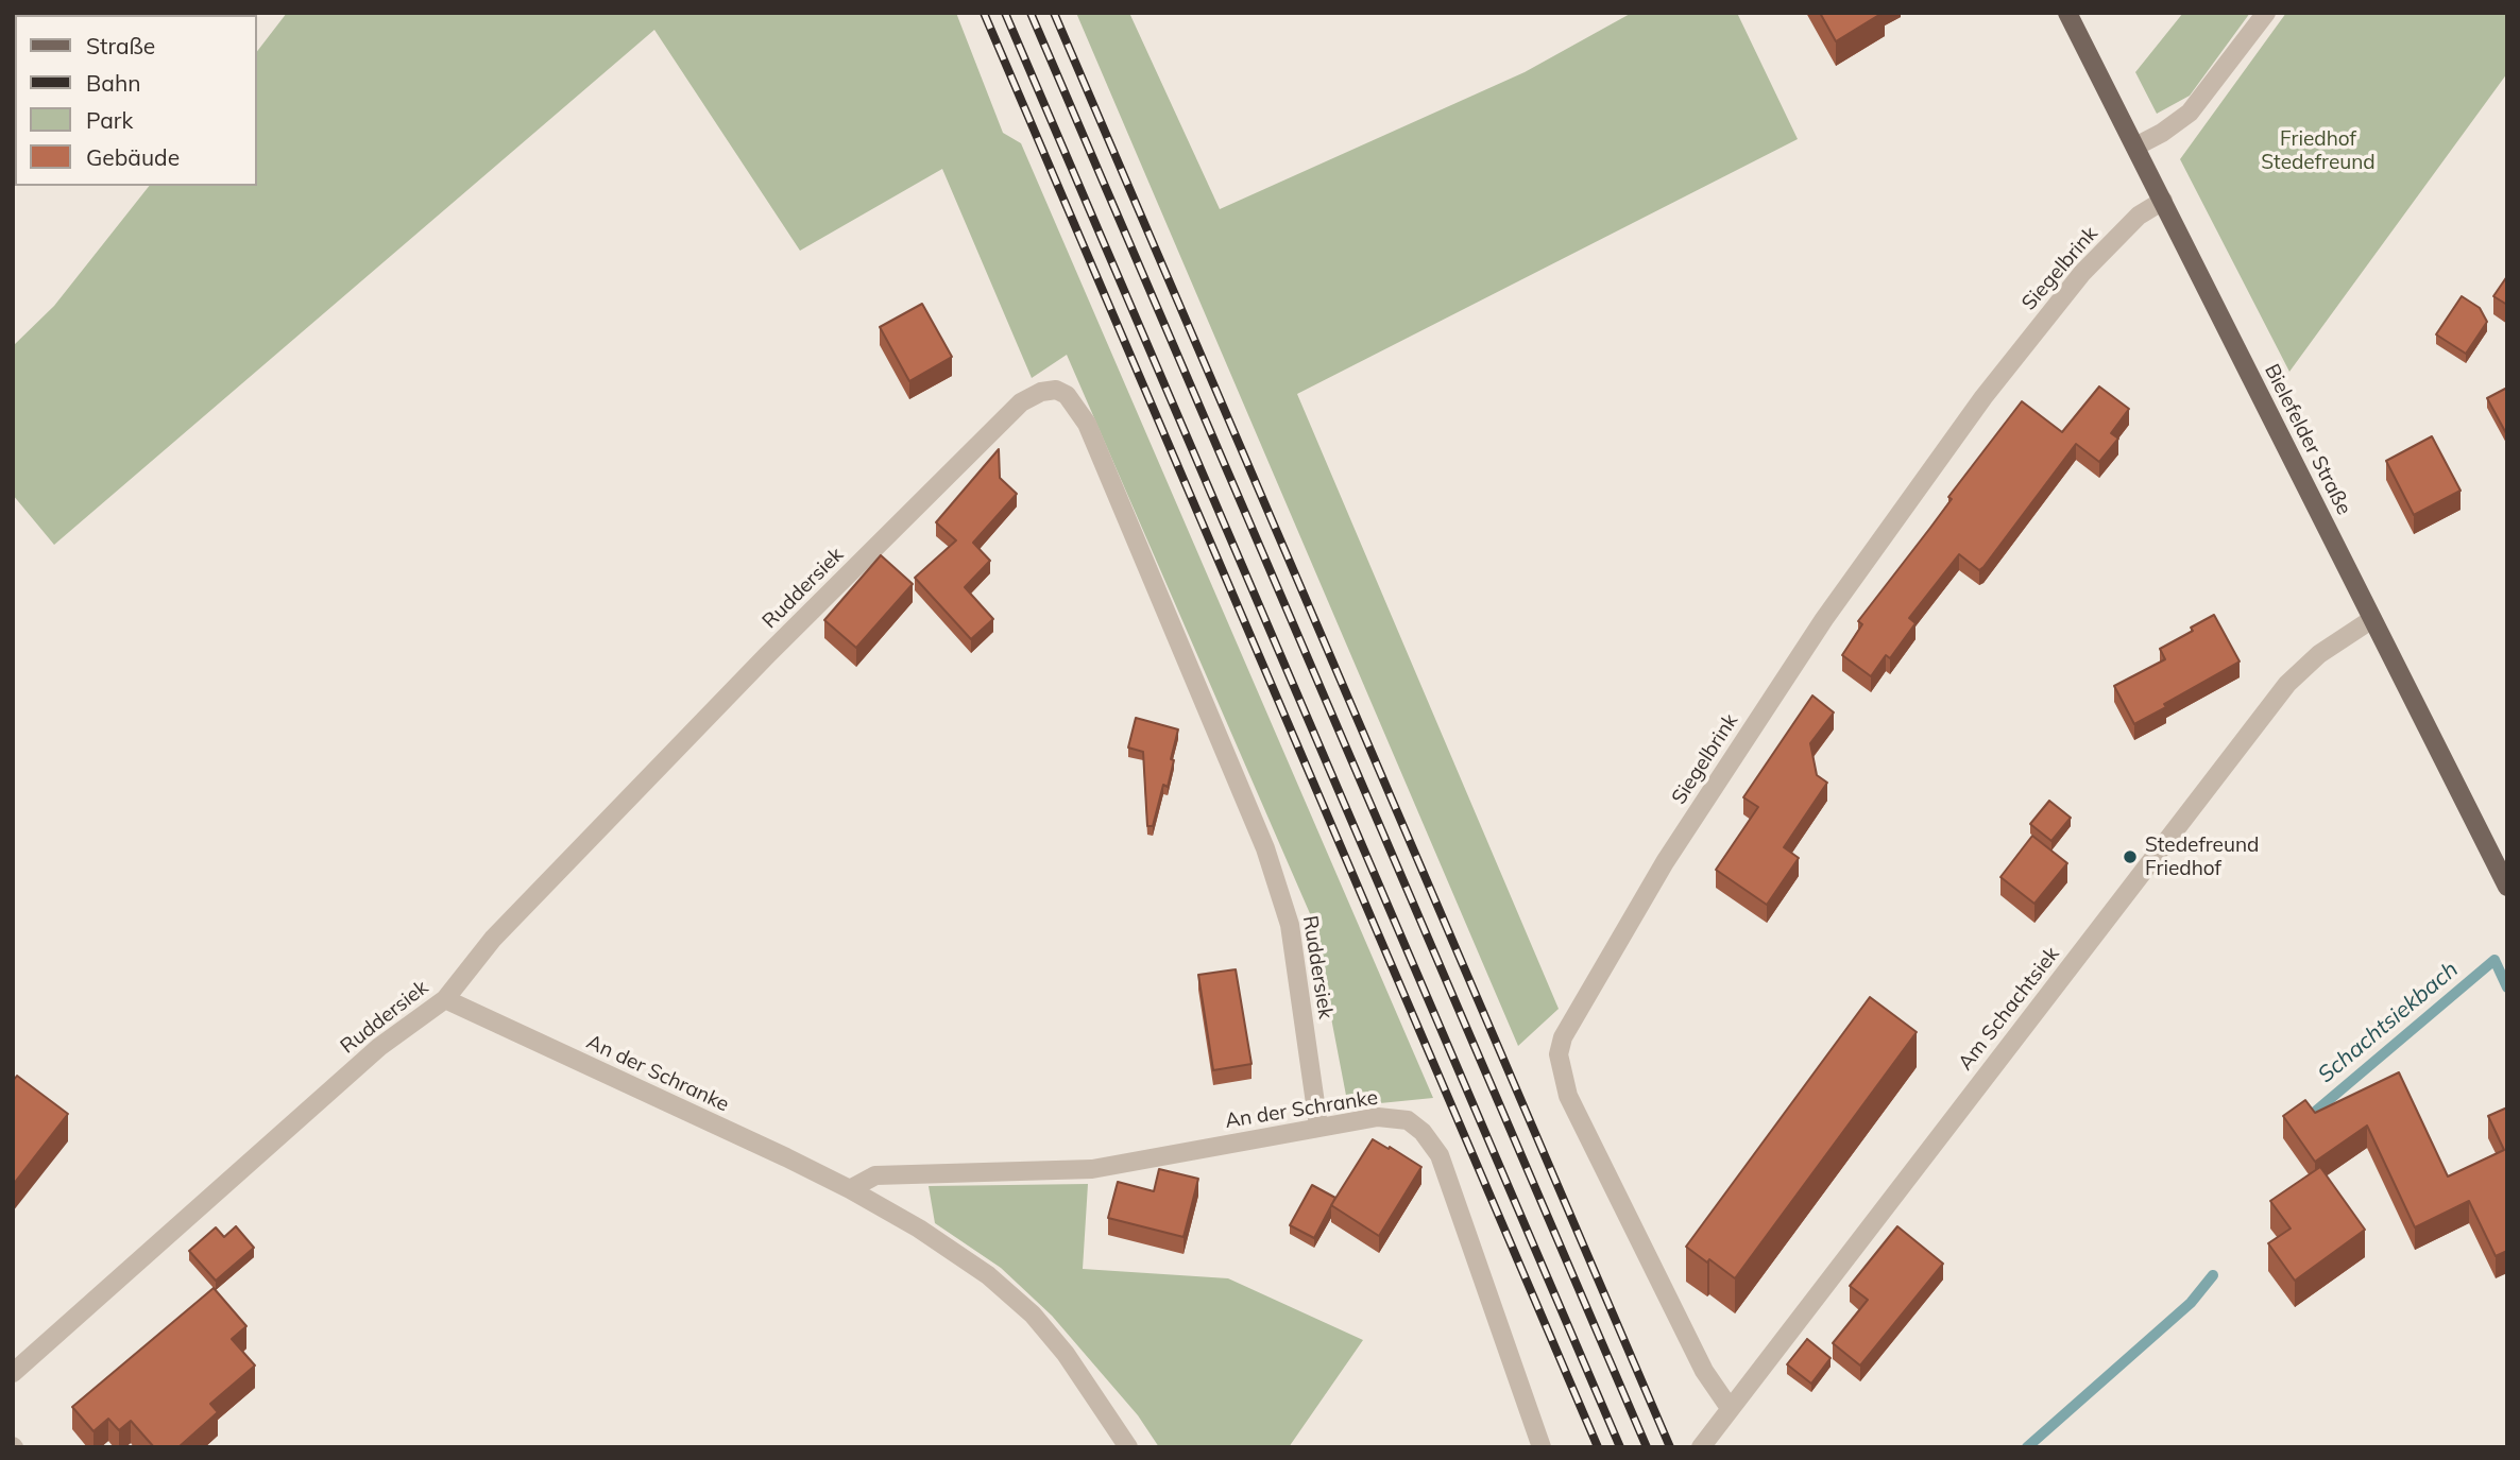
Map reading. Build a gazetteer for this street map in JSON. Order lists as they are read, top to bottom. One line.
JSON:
{"streets":{"main road":["Bielefelder Straße"],"street":["Siegelbrink","Ruddersiek","Am Schachtsiek","An der Schranke"]},"crossings":[["Siegelbrink","Bielefelder Straße"],["Siegelbrink","Am Schachtsiek"],["Bielefelder Straße","Am Schachtsiek"],["Ruddersiek","An der Schranke"]],"water":["Schachtsiekbach"],"parks":["Friedhof Stedefreund"],"places":["Stedefreund Friedhof"],"legend":["Straße","Bahn","Park","Gebäude"]}
